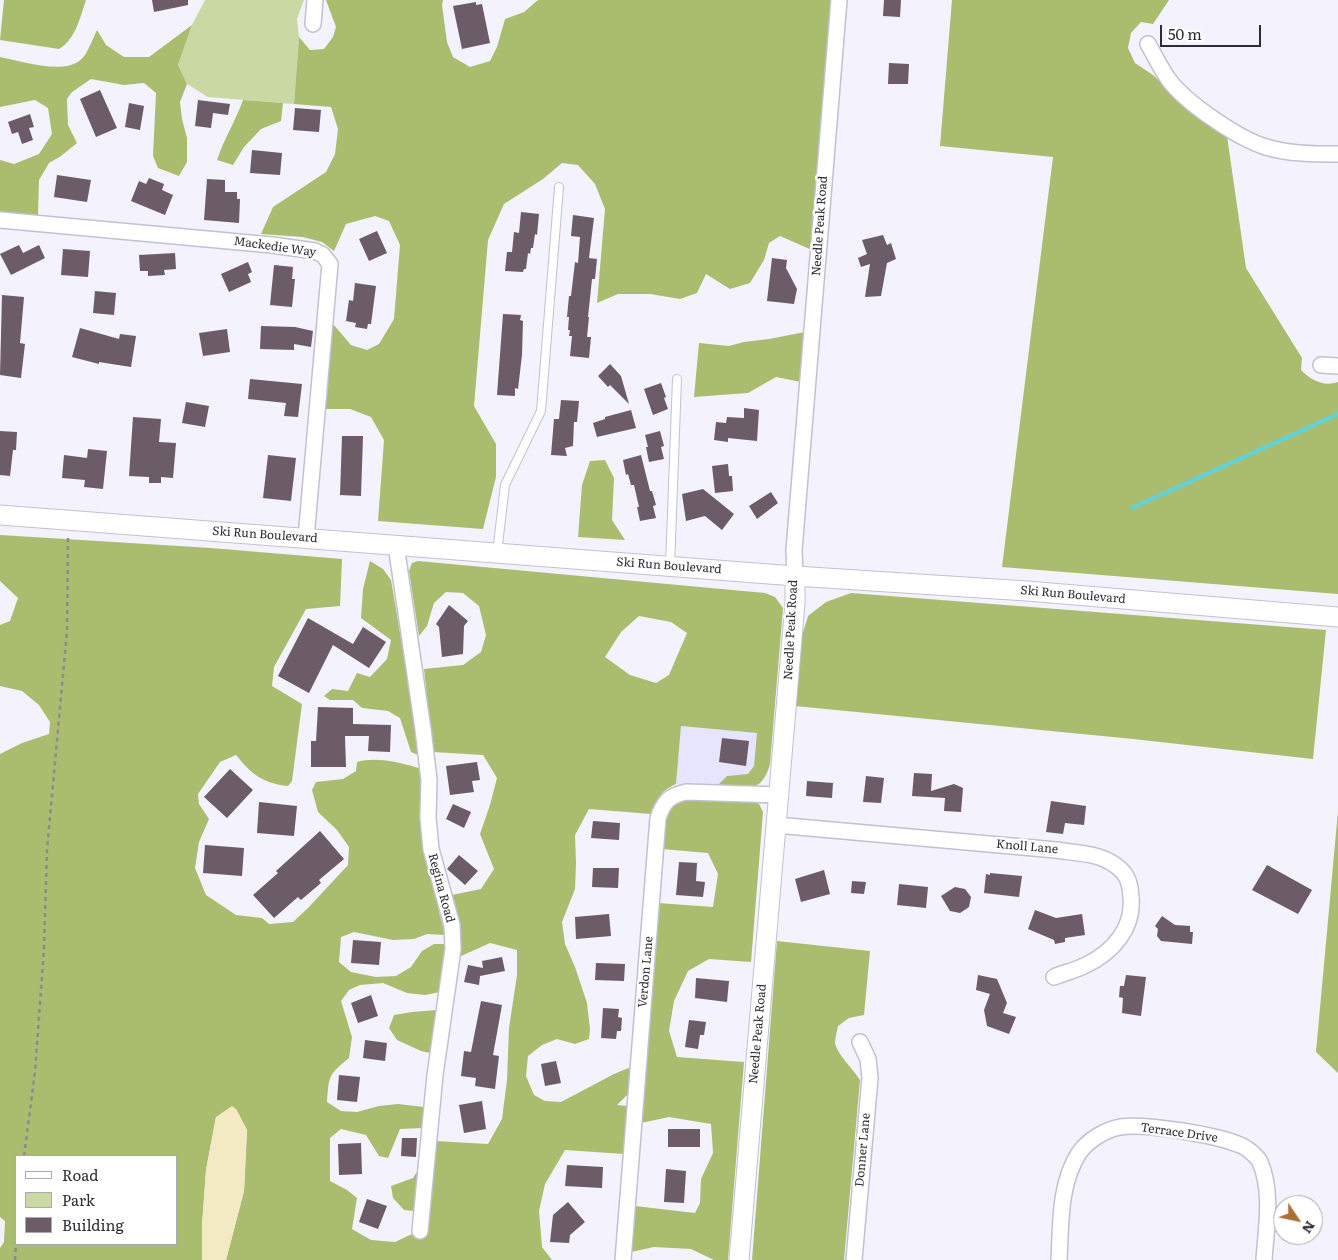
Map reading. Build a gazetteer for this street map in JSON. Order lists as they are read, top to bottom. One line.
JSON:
{"streets":{"street":["Needle Peak Road","Mackedie Way","Ski Run Boulevard","Knoll Lane","Regina Road","Verdon Lane","Terrace Drive","Donner Lane"]},"crossings":[["Needle Peak Road","Ski Run Boulevard"],["Needle Peak Road","Knoll Lane"],["Needle Peak Road","Verdon Lane"],["Mackedie Way","Ski Run Boulevard"],["Ski Run Boulevard","Regina Road"]],"legend":["Road","Park","Building"],"scale_bar":"50 m","north":"bottom right"}
